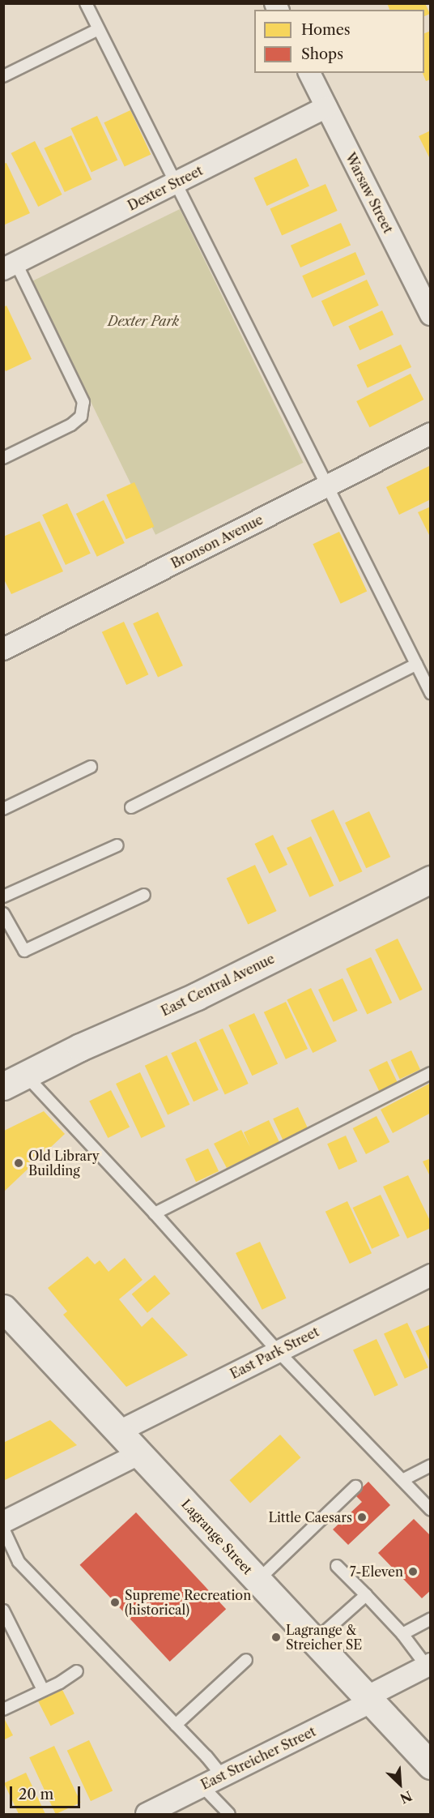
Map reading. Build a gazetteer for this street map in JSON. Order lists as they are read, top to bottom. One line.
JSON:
{"streets":{"main road":["East Central Avenue","Lagrange Street"],"street":["Dexter Street","Warsaw Street","Bronson Avenue","East Park Street","East Streicher Street"]},"crossings":[["Dexter Street","Warsaw Street"],["East Park Street","Lagrange Street"],["Lagrange Street","East Streicher Street"]],"parks":["Dexter Park"],"places":["Old Library Building","Little Caesars","7-Eleven","Supreme Recreation (historical)","Lagrange & Streicher SE"],"legend":["Homes","Shops"],"scale_bar":"20 m","north":"bottom right"}
